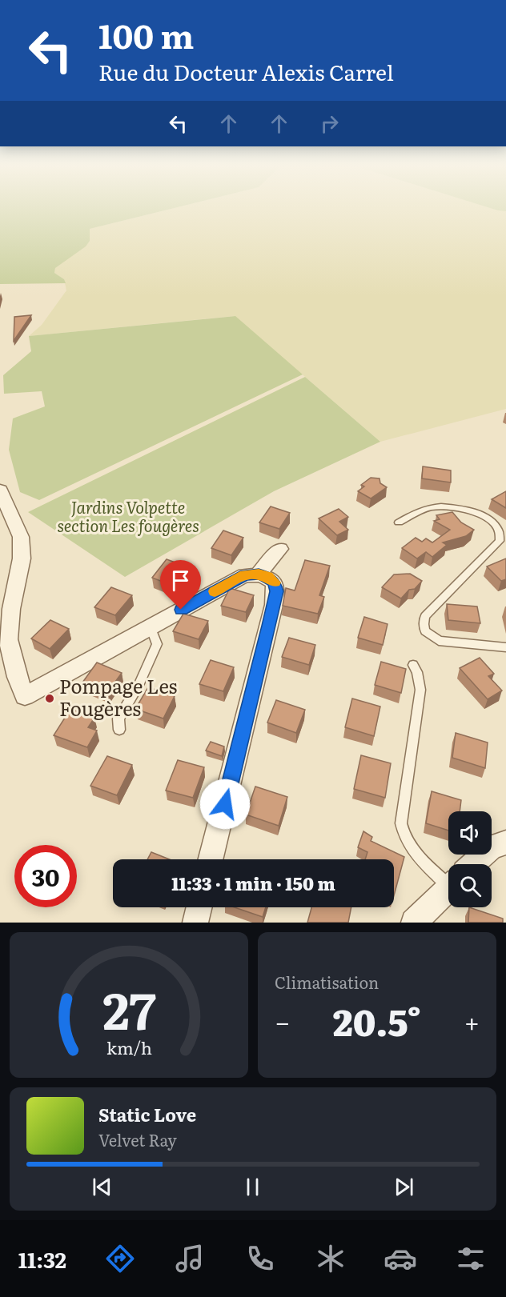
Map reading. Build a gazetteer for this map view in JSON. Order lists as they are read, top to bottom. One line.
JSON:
{"parks":["Jardins Volpette section Les fougères"],"places":["Pompage Les Fougères"],"page":{"turn":["100 m","Rue du Docteur Alexis Carrel"],"limit":"30","trip":"11:33 · 1 min · 150 m","tile":"Climatisation","heat":["−","20.5°","+"],"song":["Static Love","Velvet Ray"],"tabs":"11:32","gauge":["27","km/h"]}}
